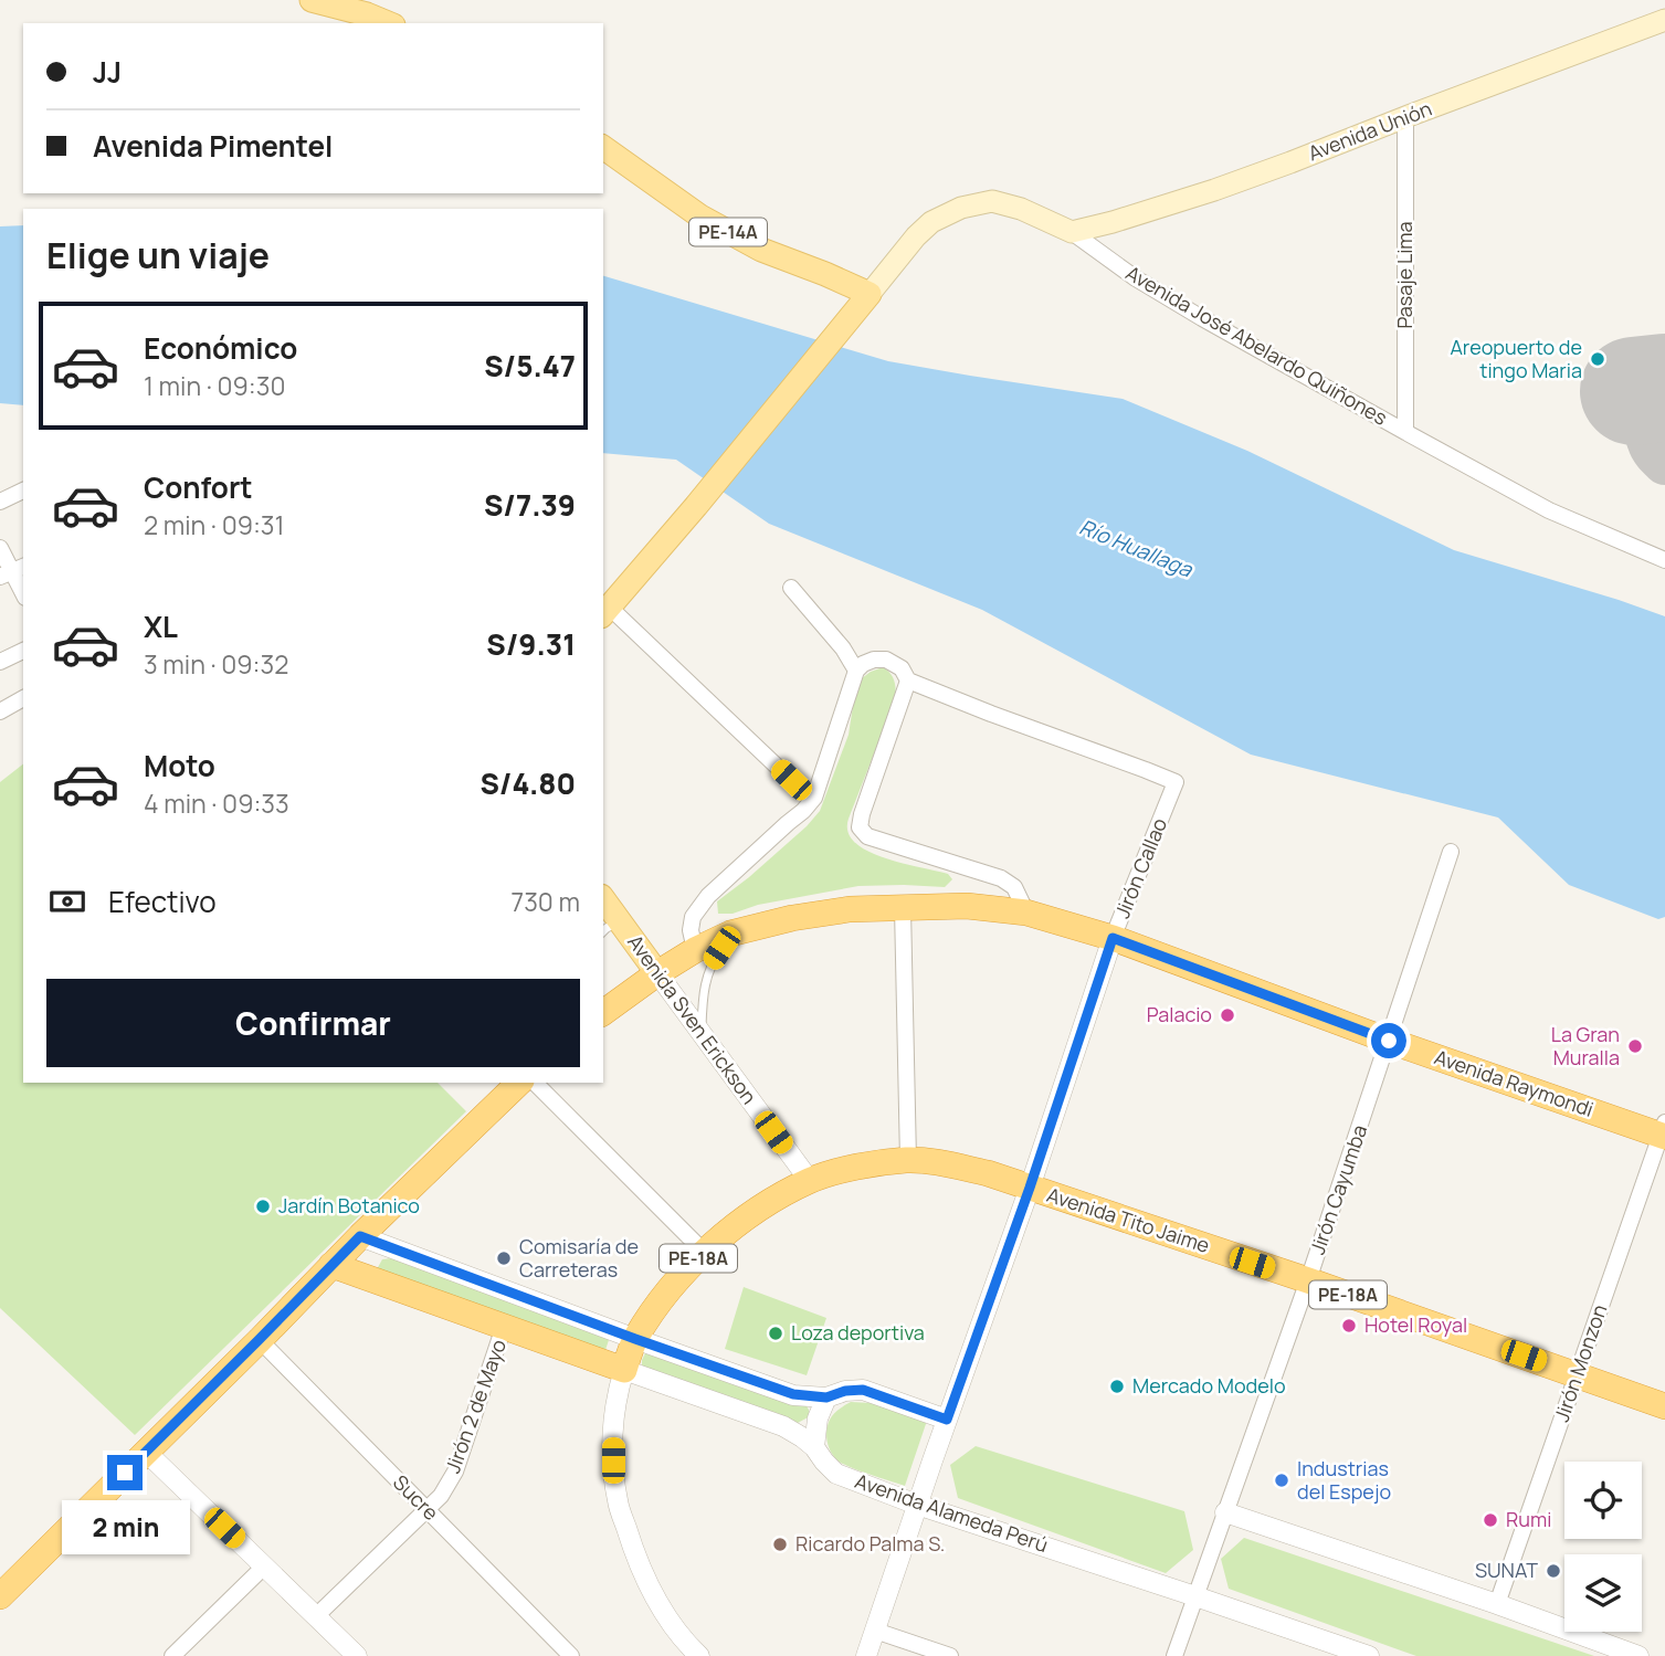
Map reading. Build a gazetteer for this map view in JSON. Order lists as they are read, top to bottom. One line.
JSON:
{"streets":{"highway":["Avenida Raymondi","Avenida Tito Jaime","PE-18A","Avenida Alameda Perú"],"main road":["Avenida Unión","PE-14A","Avenida José Abelardo Quiñones","Avenida Sven Erickson"],"street":["Pasaje Lima","Jirón Callao","Jirón Cayumba","Jirón Monzon","Jirón 2 de Mayo","Sucre"]},"crossings":[["Avenida Unión","Pasaje Lima"],["Avenida Unión","Avenida José Abelardo Quiñones"],["PE-14A","Avenida José Abelardo Quiñones"],["Pasaje Lima","Avenida José Abelardo Quiñones"],["Jirón Callao","Avenida Raymondi"],["Jirón Callao","Avenida Tito Jaime"],["Jirón Callao","PE-18A"],["Jirón Callao","Avenida Alameda Perú"],["Avenida Sven Erickson","Avenida Raymondi"],["Avenida Sven Erickson","PE-18A"],["Avenida Raymondi","Jirón Cayumba"],["Avenida Raymondi","Jirón Monzon"],["Jirón Cayumba","Avenida Tito Jaime"],["Jirón Cayumba","Avenida Alameda Perú"],["Avenida Tito Jaime","PE-18A"],["Avenida Tito Jaime","Jirón Monzon"],["PE-18A","Avenida Alameda Perú"],["Jirón 2 de Mayo","Sucre"],["Jirón 2 de Mayo","Avenida Alameda Perú"]],"water":["Río Huallaga"],"places":["Areopuerto de tingo Maria","Palacio","La Gran Muralla","Jardín Botanico","Comisaría de Carreteras","Hotel Royal","Loza deportiva","Mercado Modelo","Industrias del Espejo","Rumi","Ricardo Palma S.","SUNAT"],"page":{"banner":["JJ","Avenida Pimentel"],"heading":"Elige un viaje","list":[{"name":"Económico","note":"1 min · 09:30","value":"S/5.47"},{"name":"Confort","note":"2 min · 09:31","value":"S/7.39"},{"name":"XL","note":"3 min · 09:32","value":"S/9.31"},{"name":"Moto","note":"4 min · 09:33","value":"S/4.80"}],"pay":["Efectivo","730 m"],"buttons":"Confirmar","bubble":"2 min"}}
